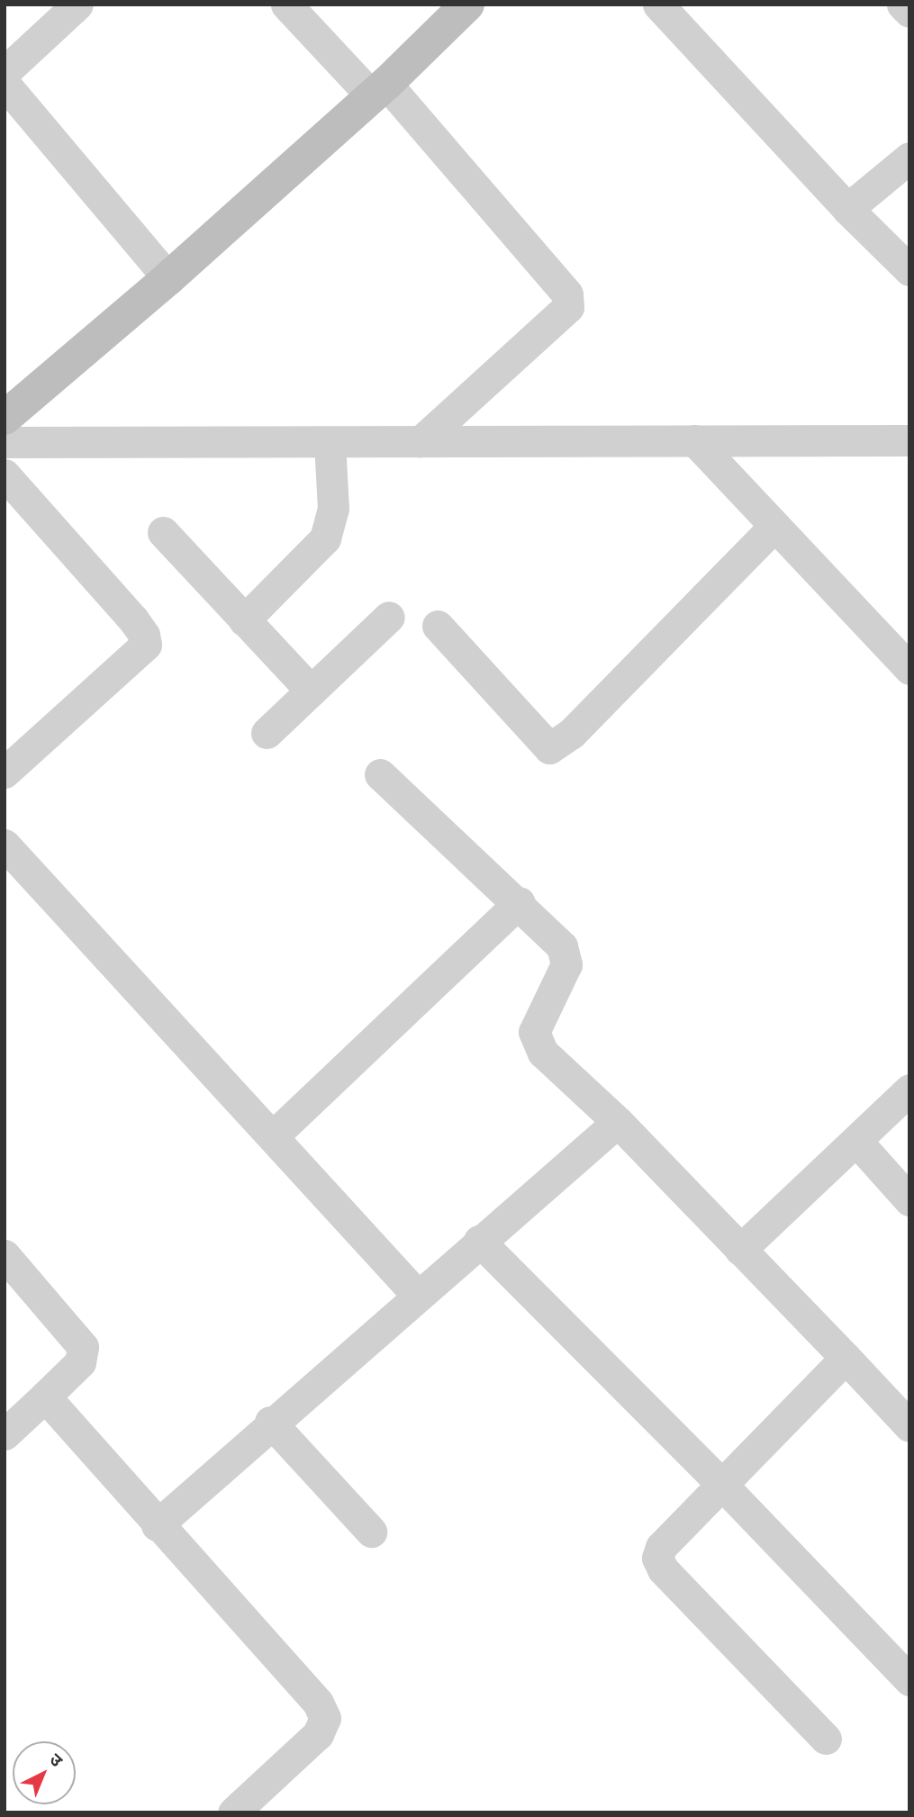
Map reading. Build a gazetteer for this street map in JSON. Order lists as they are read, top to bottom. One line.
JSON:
{"north":"top right"}
